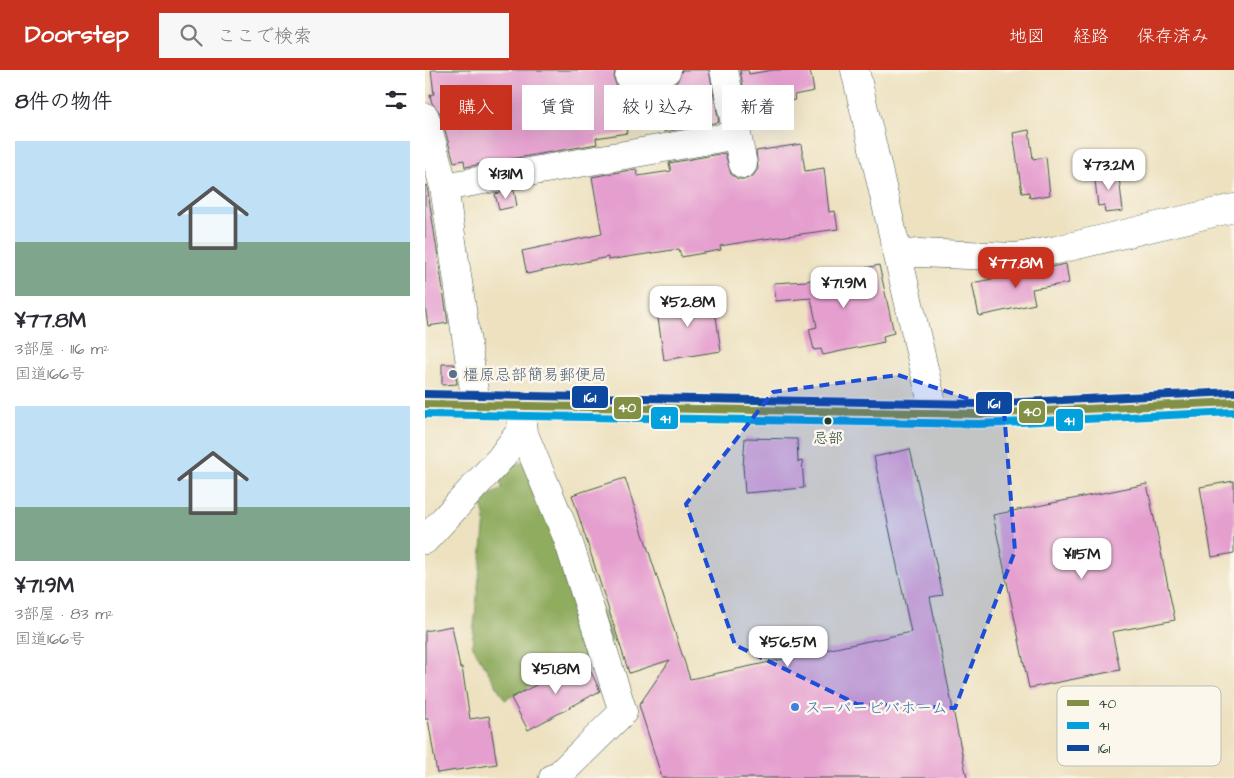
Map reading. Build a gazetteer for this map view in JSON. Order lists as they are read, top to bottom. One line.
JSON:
{"places":["橿原忌部簡易郵便局","忌部","スーパービバホーム"],"lines":["transit line 161","transit line 40","transit line 41"],"legend":["40","41","161"],"page":{"header":"Doorstep","search":"ここで検索","nav":["地図","経路","保存済み"],"heading":"8件の物件","chip":["購入","賃貸","絞り込み","新着"],"list":[{"name":"¥77.8M","note":"3部屋 · 116 m² · 国道166号"},{"name":"¥71.9M","note":"3部屋 · 83 m² · 国道166号"}],"price":["¥73.2M","¥131M","¥77.8M","¥71.9M","¥52.8M","¥115M","¥56.5M","¥51.8M"]}}
